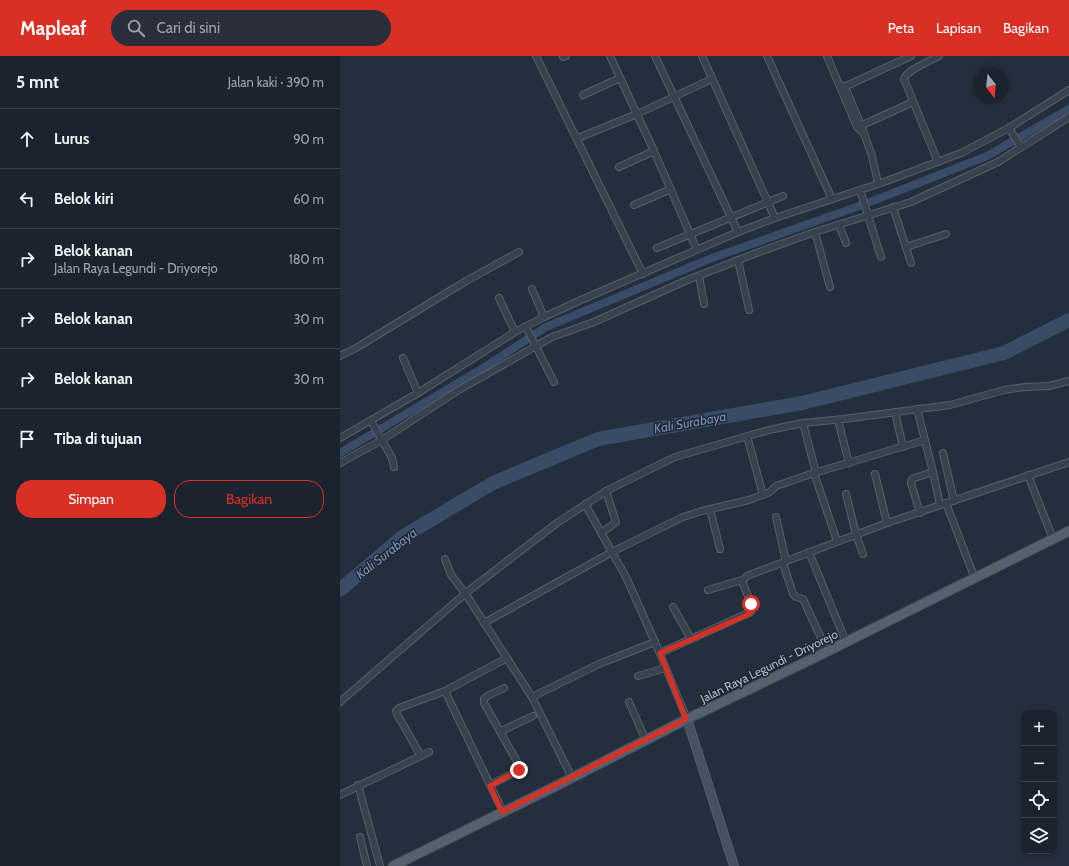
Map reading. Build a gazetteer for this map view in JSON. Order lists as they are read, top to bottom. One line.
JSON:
{"streets":{"main road":["Jalan Raya Legundi - Driyorejo"]},"water":["Kali Surabaya"],"north":"bottom","page":{"header":"Mapleaf","search":"Cari di sini","nav":["Peta","Lapisan","Bagikan"],"heading":["5 mnt","Jalan kaki · 390 m"],"list":[["Lurus","90 m"],["Belok kiri","60 m"],["Belok kanan","Jalan Raya Legundi - Driyorejo","180 m"],["Belok kanan","30 m"],["Belok kanan","30 m"],"Tiba di tujuan"],"buttons":["Simpan","Bagikan"],"map_buttons":["+","−"]}}
